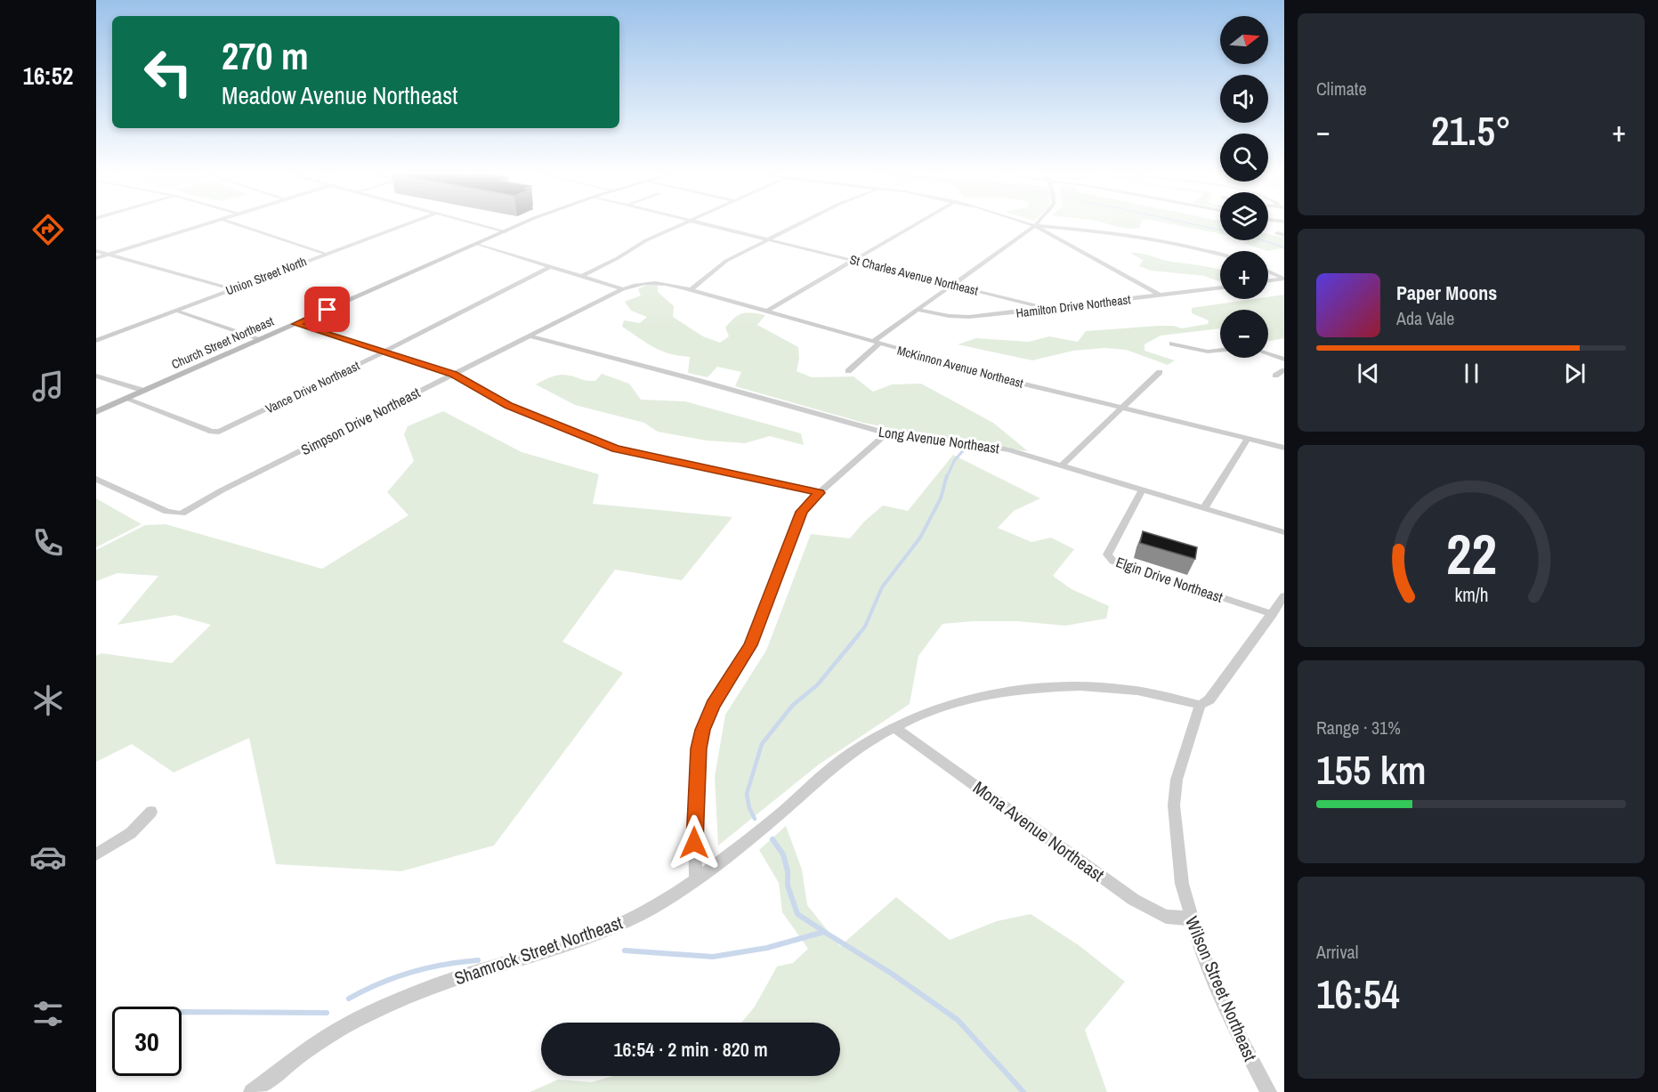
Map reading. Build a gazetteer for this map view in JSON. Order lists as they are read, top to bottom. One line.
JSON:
{"streets":{"main road":["Church Street Northeast"],"street":["St Charles Avenue Northeast","Union Street North","Hamilton Drive Northeast","McKinnon Avenue Northeast","Vance Drive Northeast","Simpson Drive Northeast","Long Avenue Northeast","Elgin Drive Northeast","Mona Avenue Northeast","Shamrock Street Northeast","Wilson Street Northeast"]},"crossings":[["St Charles Avenue Northeast","Hamilton Drive Northeast"],["Church Street Northeast","McKinnon Avenue Northeast"],["Church Street Northeast","Vance Drive Northeast"],["McKinnon Avenue Northeast","Vance Drive Northeast"],["McKinnon Avenue Northeast","Simpson Drive Northeast"],["Simpson Drive Northeast","Long Avenue Northeast"],["Long Avenue Northeast","Elgin Drive Northeast"],["Elgin Drive Northeast","Wilson Street Northeast"],["Mona Avenue Northeast","Shamrock Street Northeast"],["Mona Avenue Northeast","Wilson Street Northeast"],["Shamrock Street Northeast","Wilson Street Northeast"]],"north":"right","page":{"tabs":"16:52","tile":["Climate",["Range · 31%","155 km"],["Arrival","16:54"]],"map_buttons":["+","−"],"turn":["270 m","Meadow Avenue Northeast"],"heat":["−","21.5°","+"],"song":["Paper Moons","Ada Vale"],"limit":"30","trip":"16:54 · 2 min · 820 m","gauge":["22","km/h"]}}
